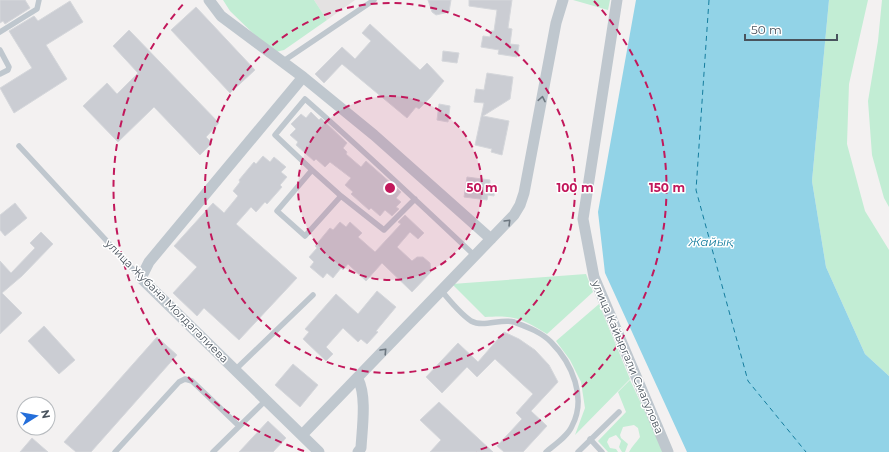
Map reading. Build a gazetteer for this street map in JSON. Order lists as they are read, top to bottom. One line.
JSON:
{"streets":{"street":["улица Жубана Молдагалиева","улица Кайыргали Смагулова"]},"water":["Жайық"],"scale_bar":"50 m","north":"right","rings":["50 m","100 m","150 m"]}
